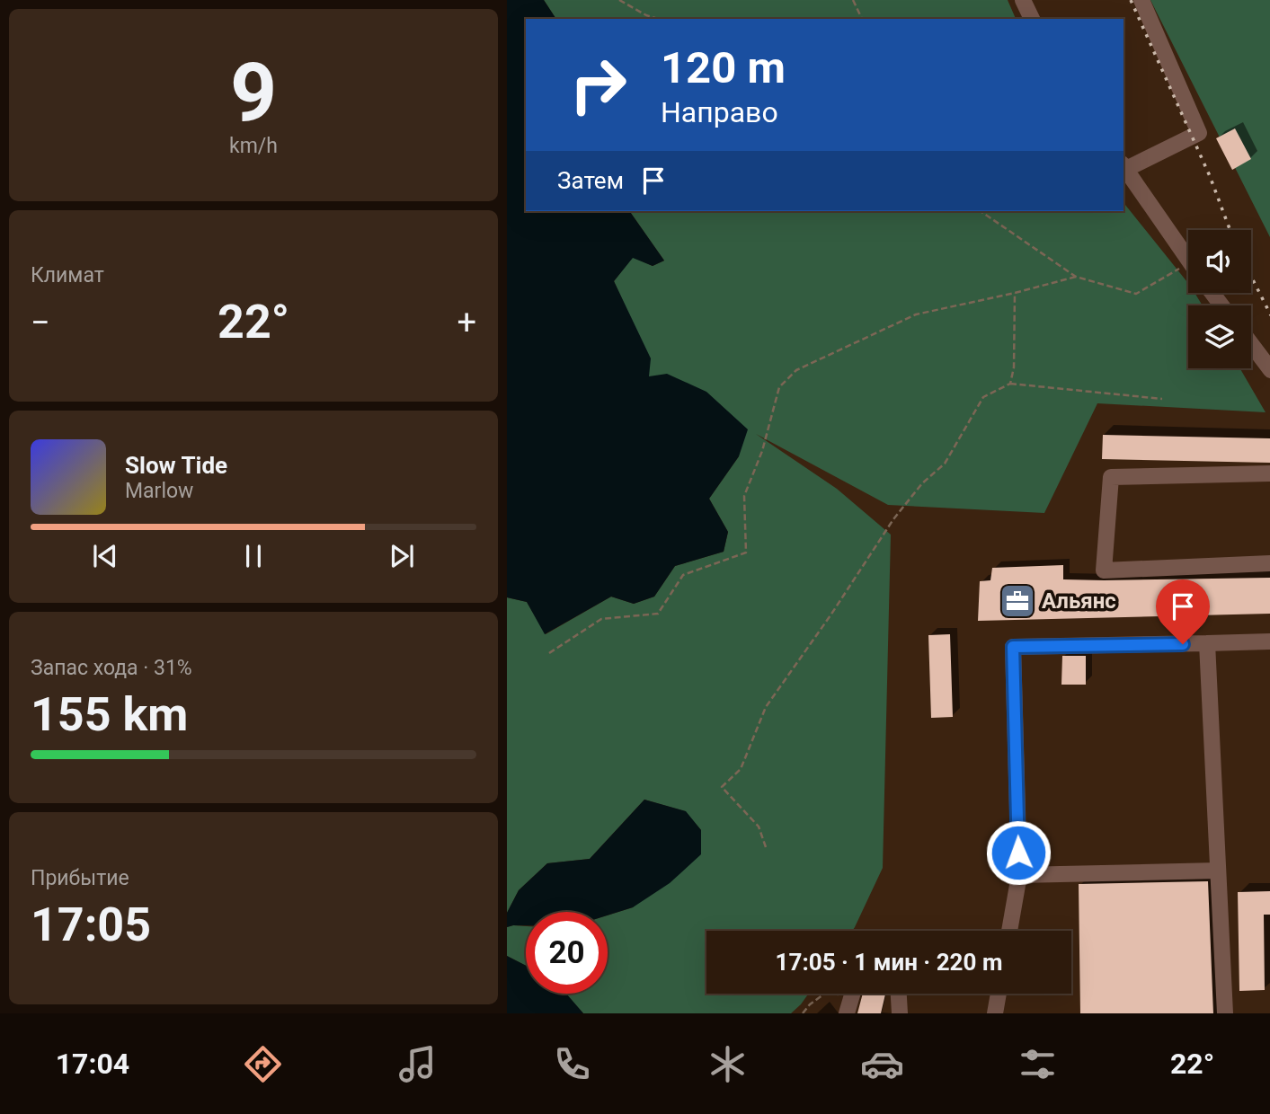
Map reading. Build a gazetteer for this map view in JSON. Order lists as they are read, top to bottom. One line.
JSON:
{"places":{"office":["Альянс"]},"page":{"tile":[["9","km/h"],"Климат",["Запас хода · 31%","155 km"],["Прибытие","17:05"]],"turn":["120 m","Направо"],"then":"Затем","heat":["−","22°","+"],"song":["Slow Tide","Marlow"],"limit":"20","trip":"17:05 · 1 мин · 220 m","tabs":["17:04","22°"]}}
